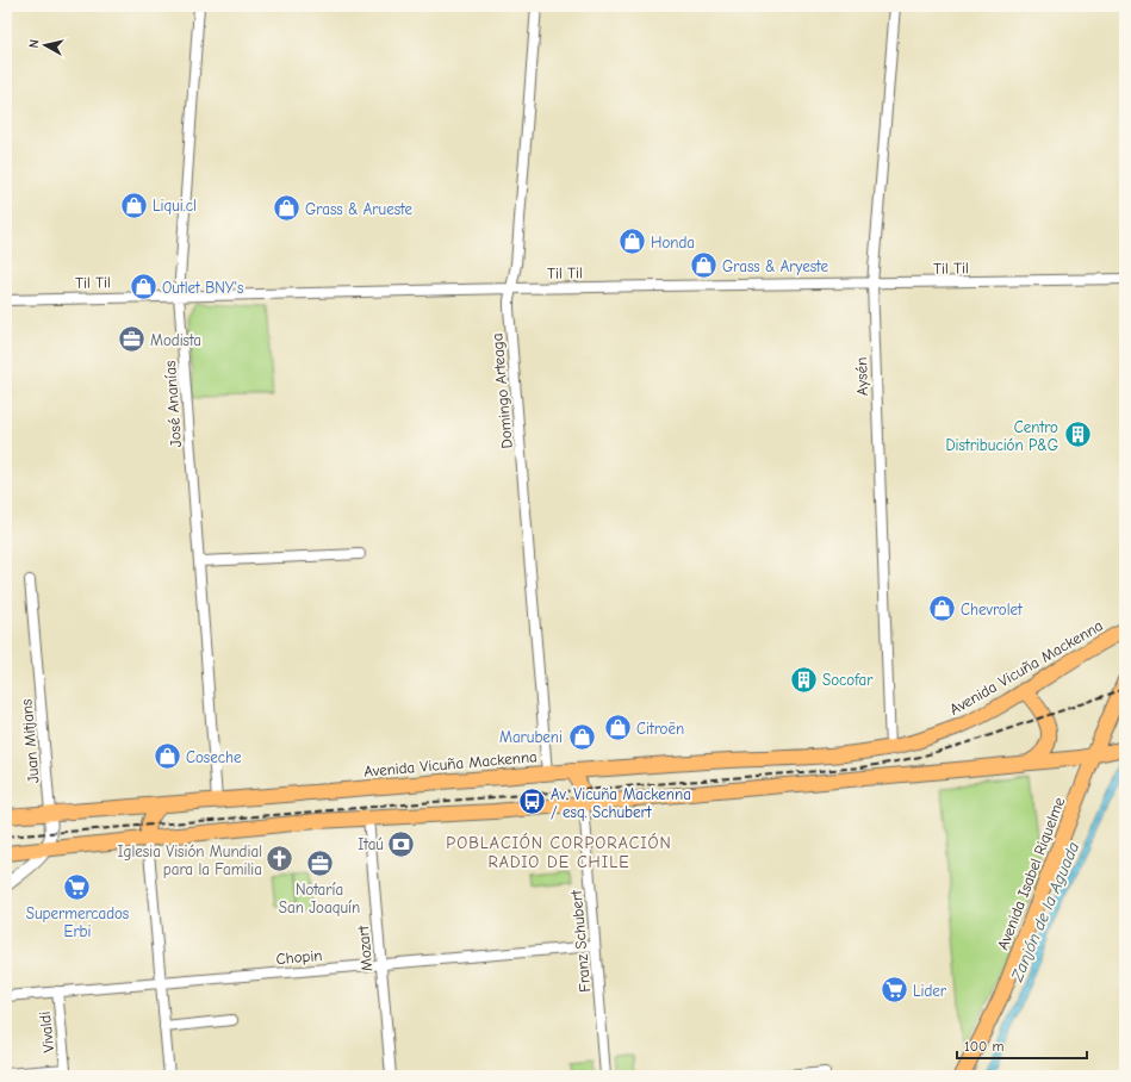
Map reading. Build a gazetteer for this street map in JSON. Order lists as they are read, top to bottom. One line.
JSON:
{"streets":{"main road":["Avenida Vicuña Mackenna","Avenida Isabel Riquelme"],"street":["Til Til","Aysén","Domingo Arteaga","José Ananías","Juan Mitjans","Franz Schubert","Mozart","Chopin","Vivaldi"]},"crossings":[["Til Til","Aysén"],["Til Til","Domingo Arteaga"],["Til Til","José Ananías"],["Aysén","Avenida Vicuña Mackenna"],["Domingo Arteaga","Avenida Vicuña Mackenna"],["José Ananías","Avenida Vicuña Mackenna"],["Avenida Vicuña Mackenna","Juan Mitjans"],["Franz Schubert","Chopin"],["Mozart","Chopin"],["Chopin","Vivaldi"]],"districts":["POBLACIÓN CORPORACIÓN RADIO DE CHILE"],"water":["Zanjón de la Aguada"],"places":{"shop":["Liqui.cl","Grass & Arueste","Honda","Grass & Aryeste","Outlet BNY's","Chevrolet","Citroën","Marubeni","Coseche"],"office":["Modista","Notaría San Joaquín"],"building":["Centro Distribución P&G","Socofar"],"bus stop":["Av. Vicuña Mackenna / esq. Schubert"],"bank":["Itaú"],"church":["Iglesia Visión Mundial para la Familia"],"supermarket":["Supermercados Erbi","Lider"]},"scale_bar":"100 m","north":"left"}
